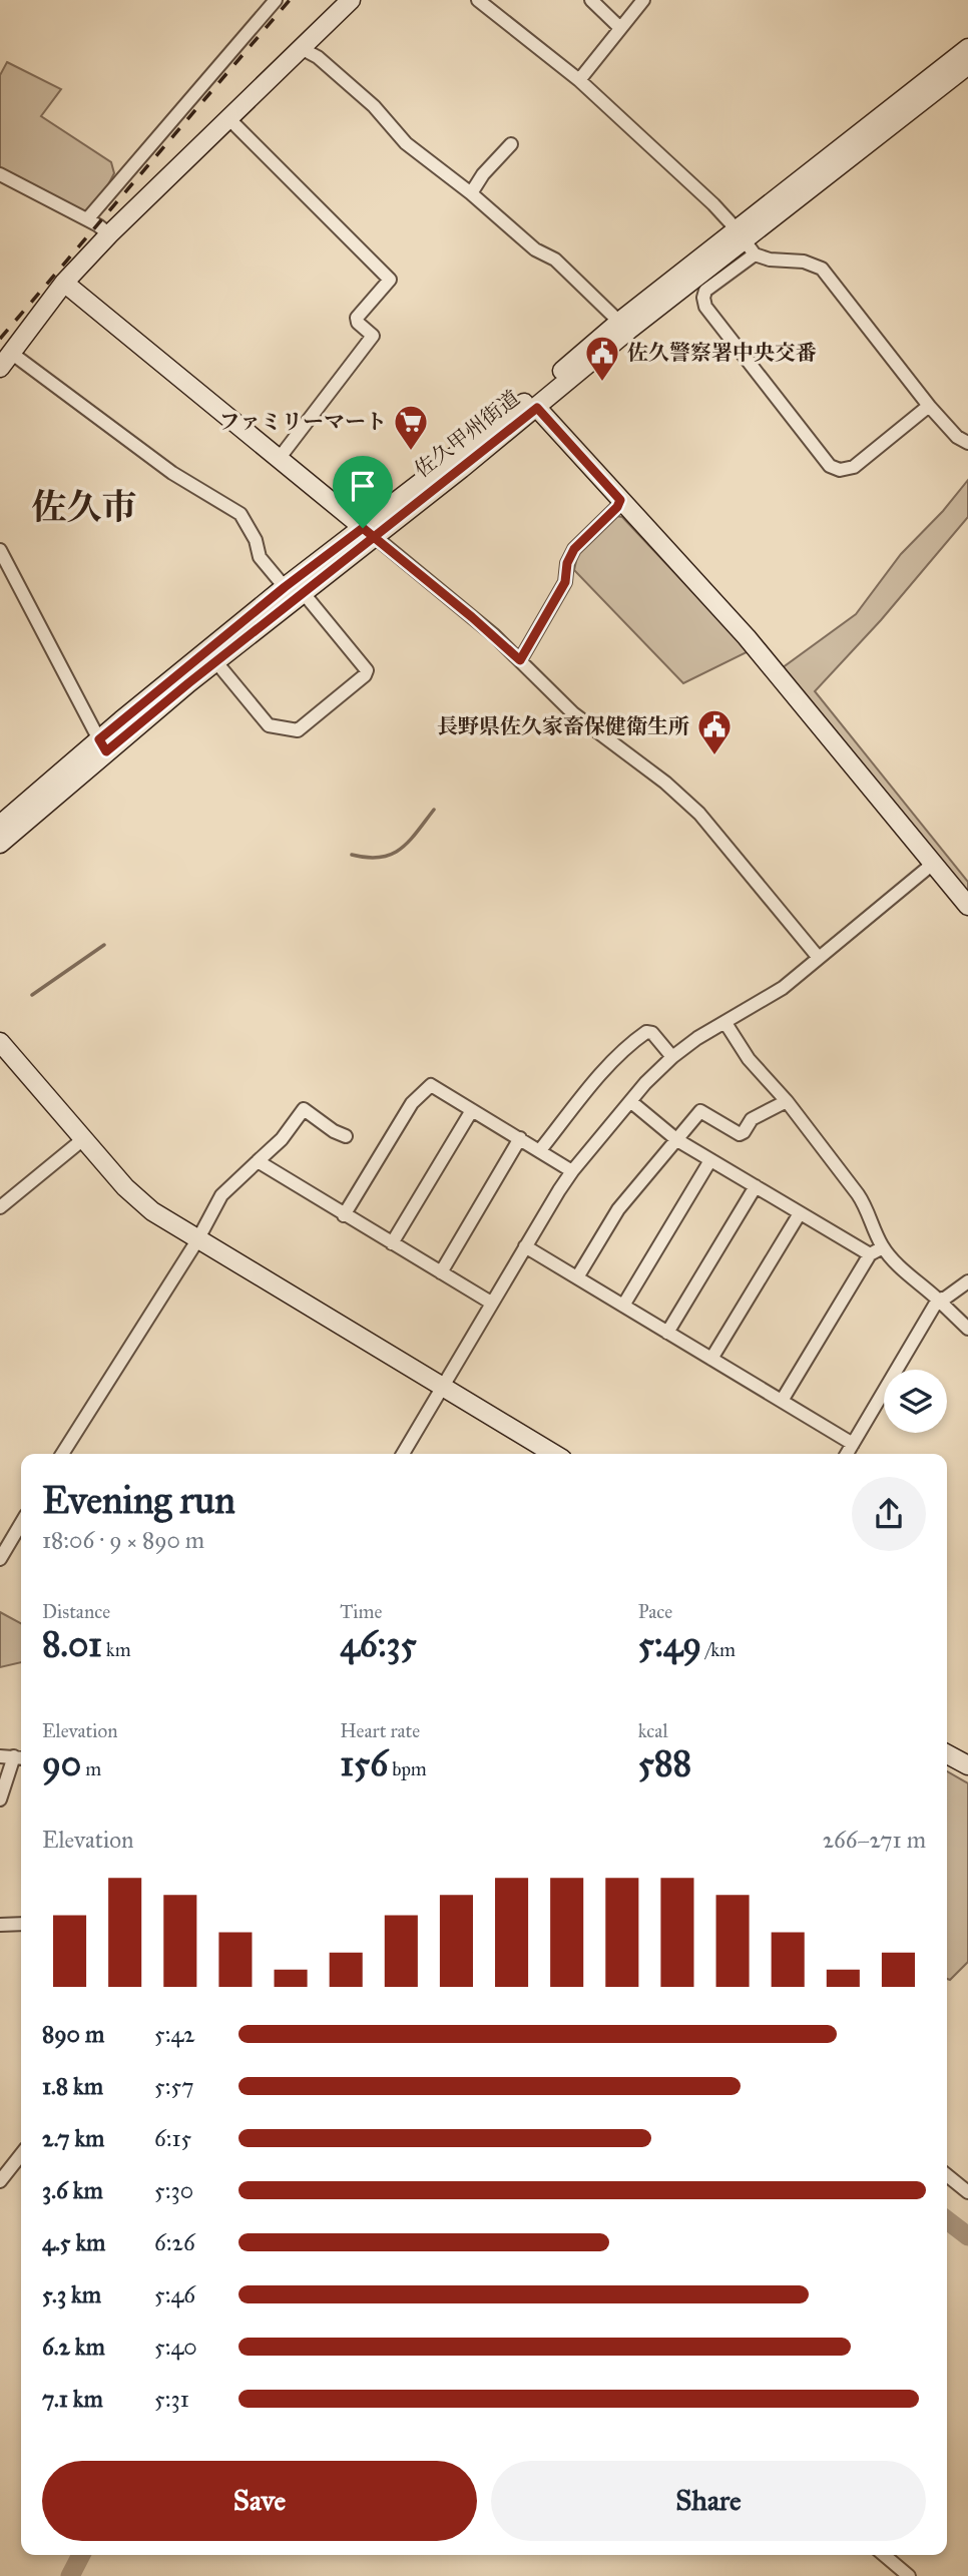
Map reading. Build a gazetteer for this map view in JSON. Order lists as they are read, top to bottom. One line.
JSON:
{"streets":{"main road":["佐久甲州街道"]},"districts":["佐久市"],"places":{"public building":["佐久警察署中央交番","長野県佐久家畜保健衛生所"],"supermarket":["ファミリーマート"]},"page":{"heading":["Evening run","18:06 · 9 × 890 m"],"stats":[["Distance","8.01 km"],["Time","46:35"],["Pace","5:49 /km"],["Elevation","90 m"],["Heart rate","156 bpm"],["kcal","588"]],"chart":["Elevation","266–271 m"],"list":[{"name":"890 m","note":"5:42"},{"name":"1.8 km","note":"5:57"},{"name":"2.7 km","note":"6:15"},{"name":"3.6 km","note":"5:30"},{"name":"4.5 km","note":"6:26"},{"name":"5.3 km","note":"5:46"},{"name":"6.2 km","note":"5:40"},{"name":"7.1 km","note":"5:31"}],"buttons":["Save","Share"]}}
